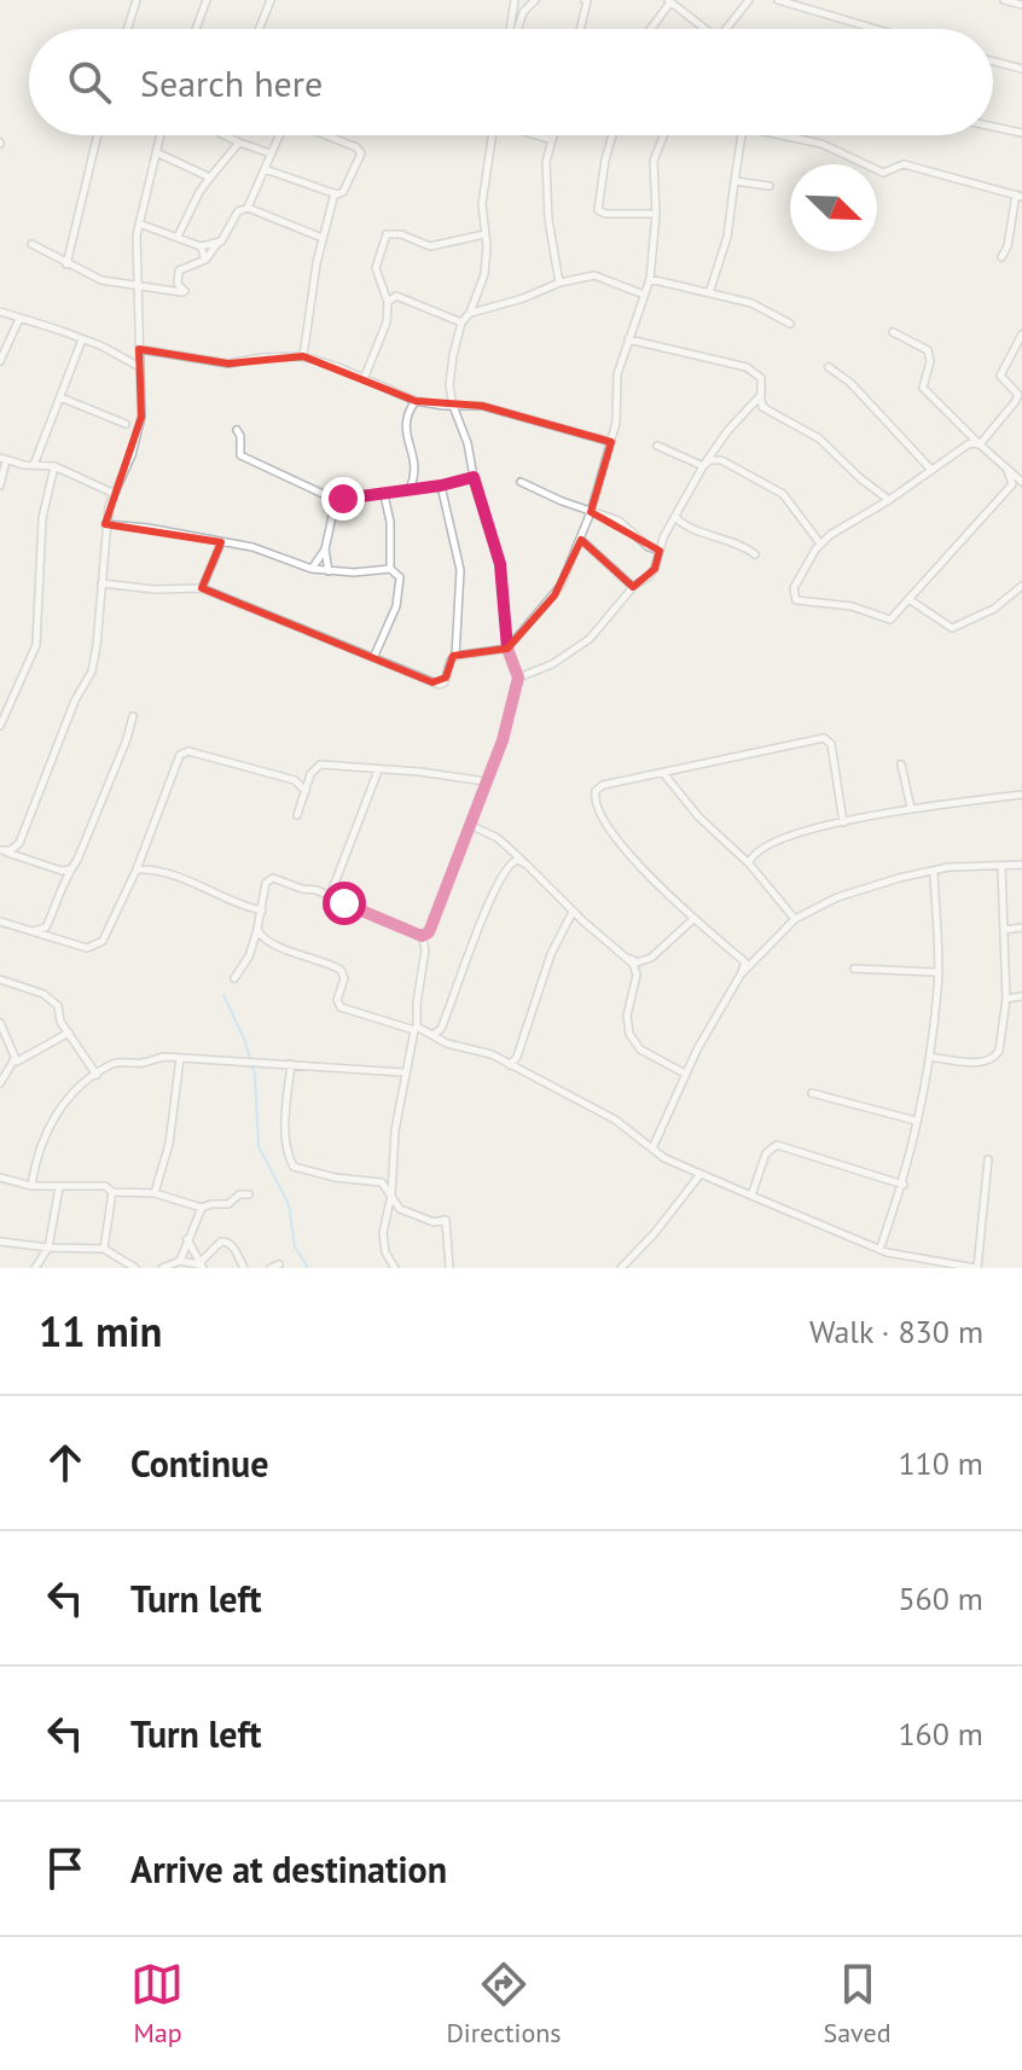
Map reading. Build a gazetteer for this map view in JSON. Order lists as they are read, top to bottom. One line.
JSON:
{"north":"bottom right","page":{"search":"Search here","heading":["11 min","Walk · 830 m"],"list":[["Continue","110 m"],["Turn left","560 m"],["Turn left","160 m"],"Arrive at destination"],"nav":["Map","Directions","Saved"]}}
